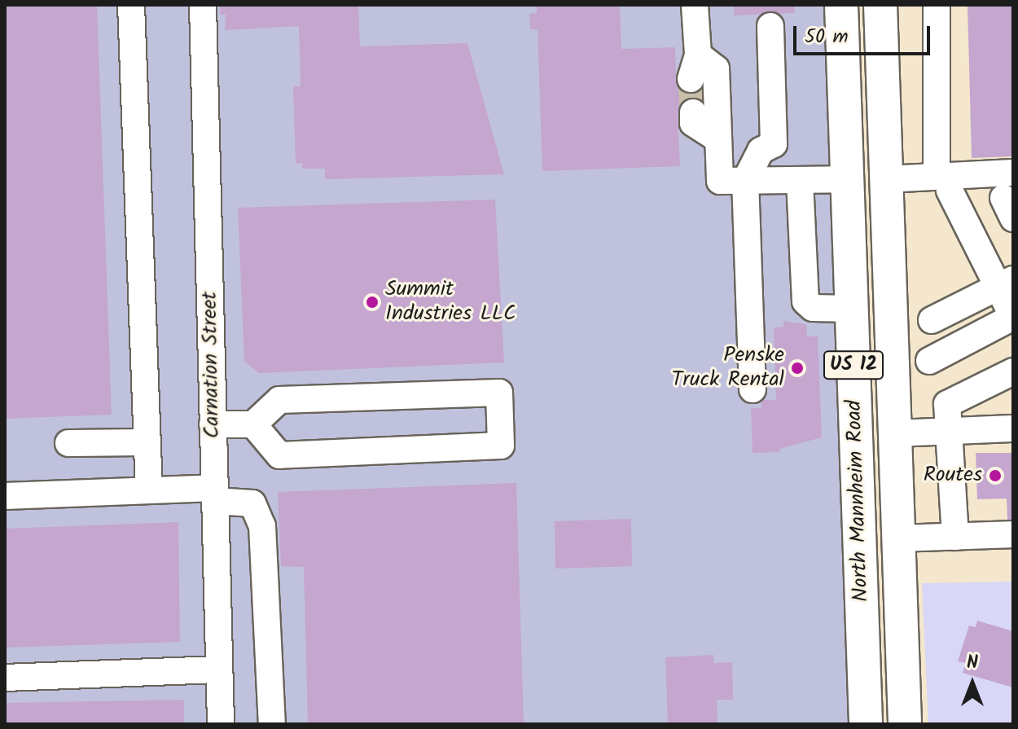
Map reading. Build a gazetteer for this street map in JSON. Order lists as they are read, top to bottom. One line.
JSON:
{"streets":{"main road":["US 12","North Mannheim Road"],"street":["Carnation Street"]},"places":["Summit Industries LLC","Penske Truck Rental","Routes"],"scale_bar":"50 m","north":"top"}
